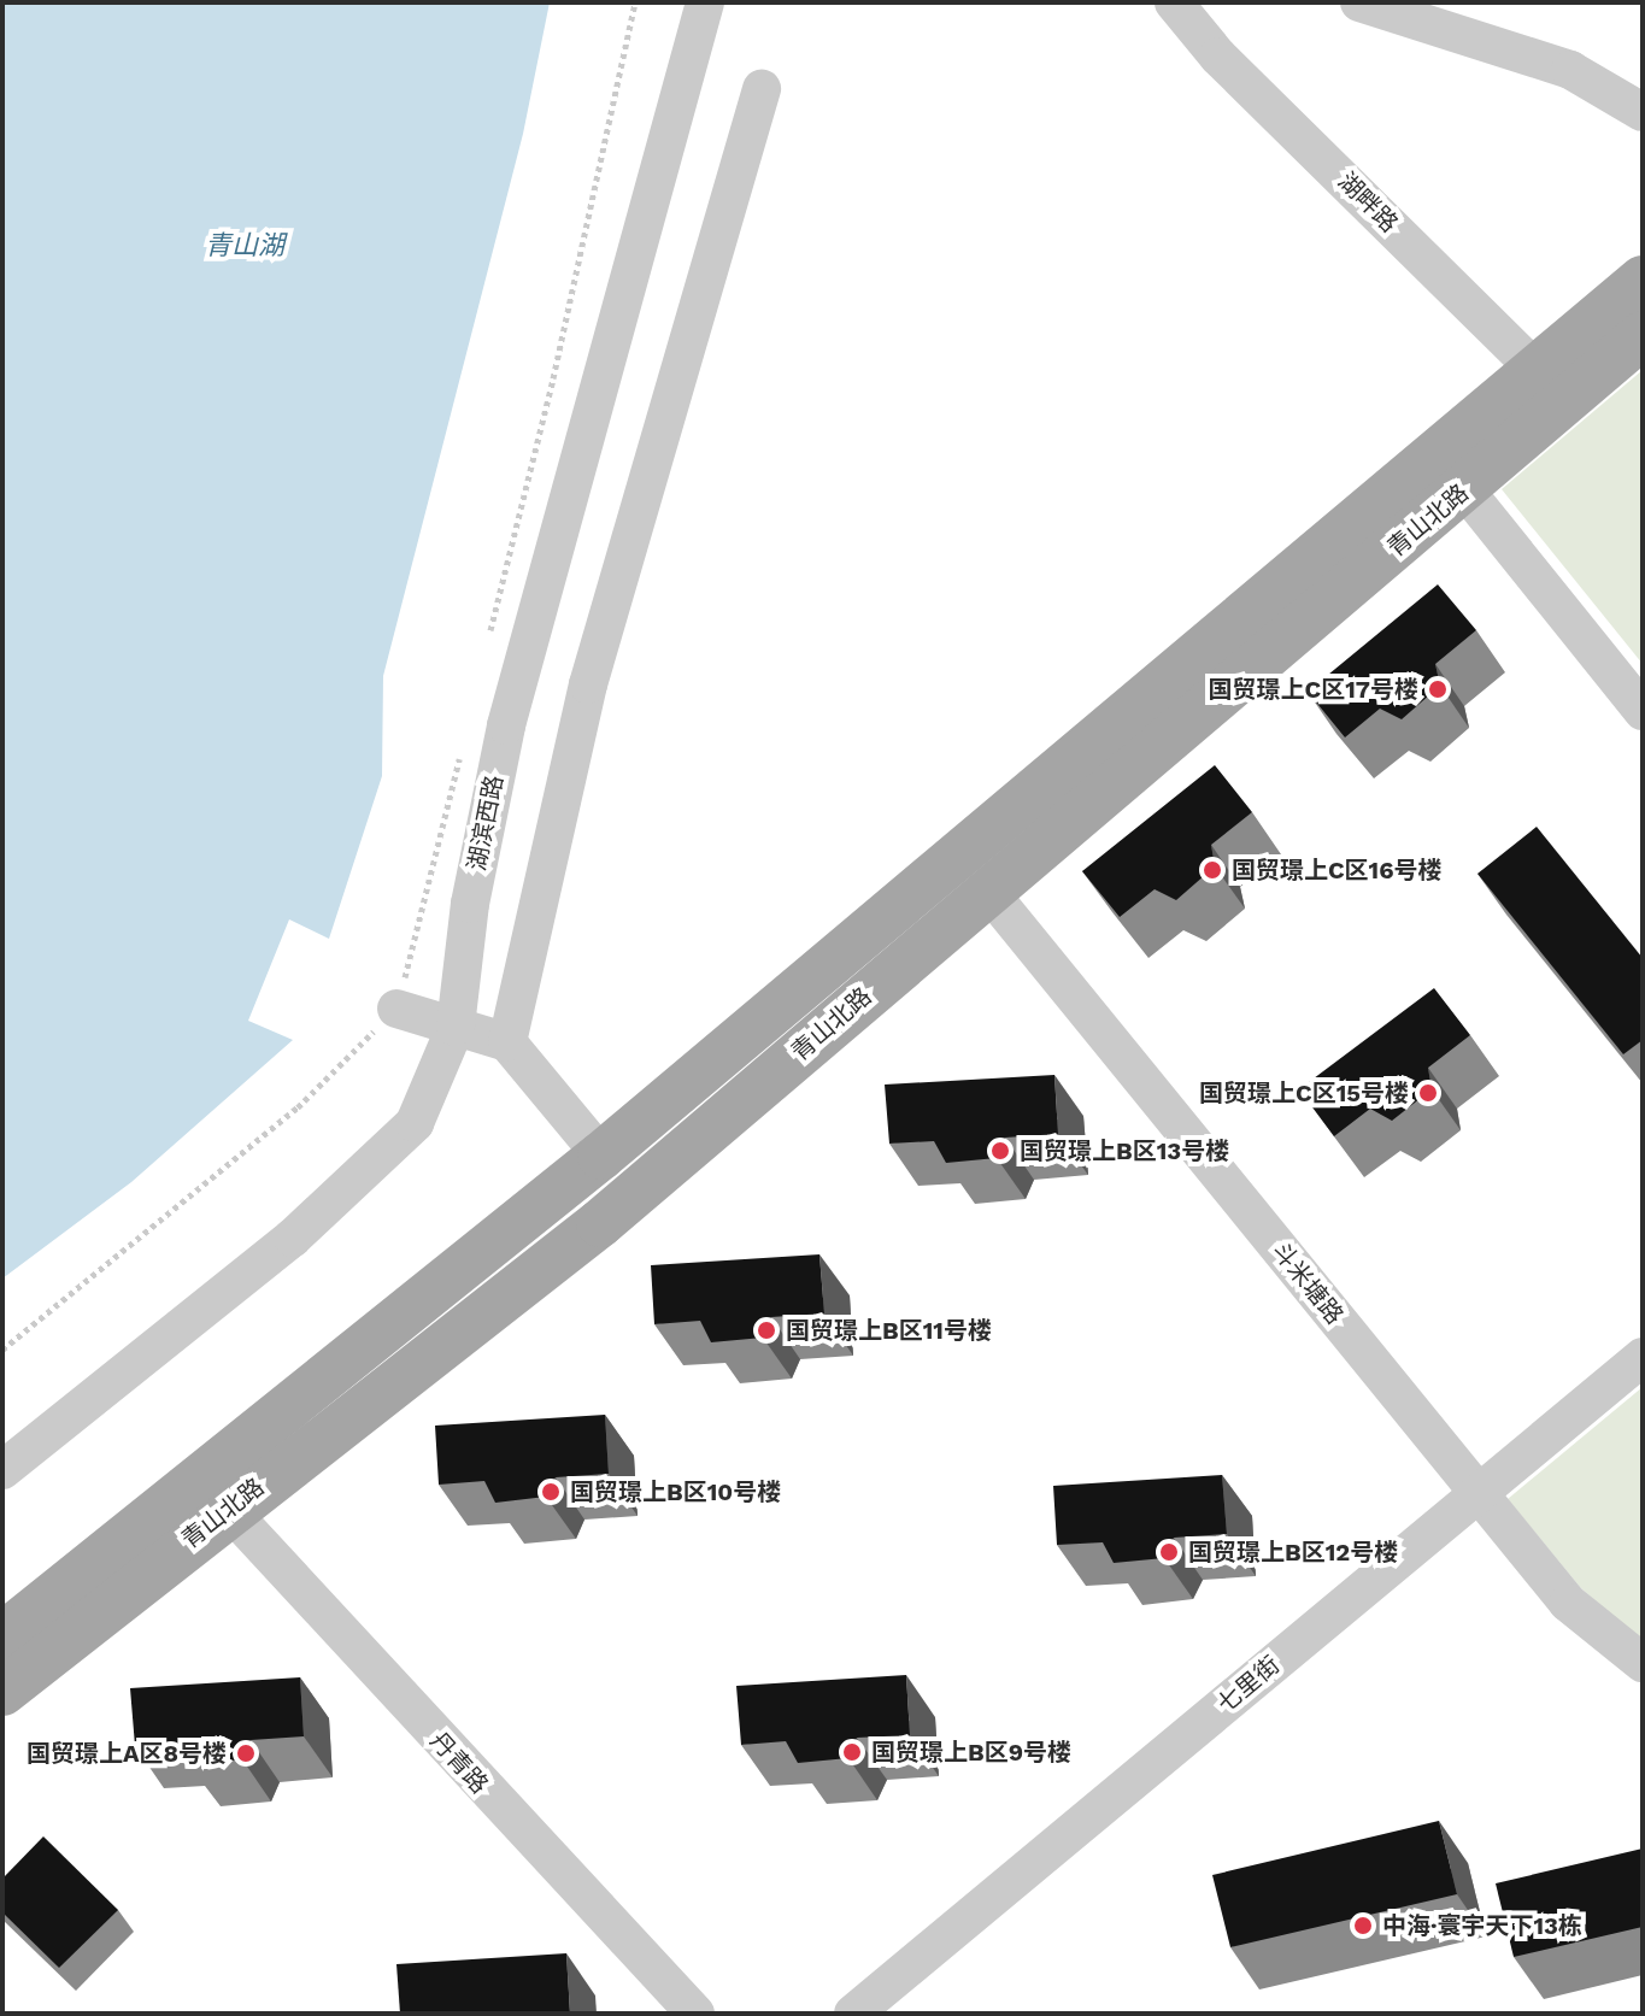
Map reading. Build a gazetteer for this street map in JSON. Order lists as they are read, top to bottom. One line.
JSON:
{"streets":{"main road":["青山北路"],"street":["湖畔路","湖滨西路","斗米塘路","七里街","丹青路"]},"crossings":[["湖畔路","青山北路"],["青山北路","斗米塘路"],["青山北路","丹青路"],["斗米塘路","七里街"]],"water":["青山湖"],"places":["国贸璟上C区17号楼","国贸璟上C区16号楼","国贸璟上C区15号楼","国贸璟上B区13号楼","国贸璟上B区11号楼","国贸璟上B区10号楼","国贸璟上B区12号楼","国贸璟上B区9号楼","国贸璟上A区8号楼","中海·寰宇天下13栋"]}
